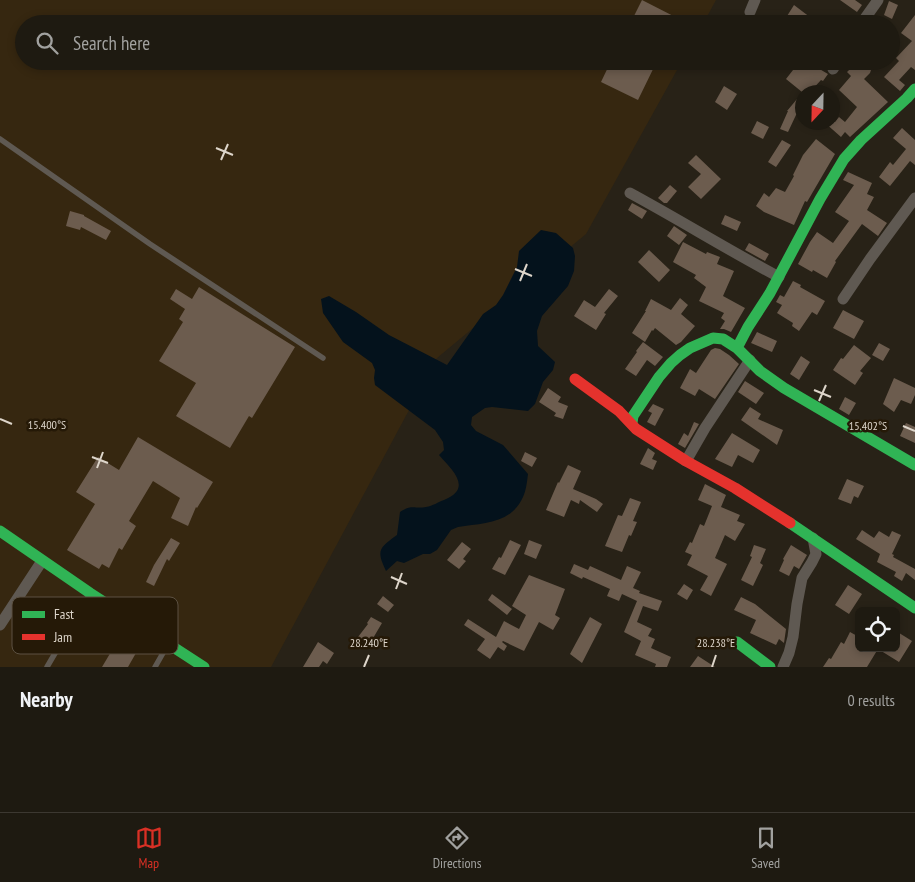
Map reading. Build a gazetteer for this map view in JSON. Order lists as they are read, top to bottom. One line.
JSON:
{"legend":["Fast","Jam"],"north":"bottom","page":{"search":"Search here","heading":["Nearby","0 results"],"nav":["Map","Directions","Saved"]},"coordinates":["15.400°S","15.402°S","28.240°E","28.238°E"]}
